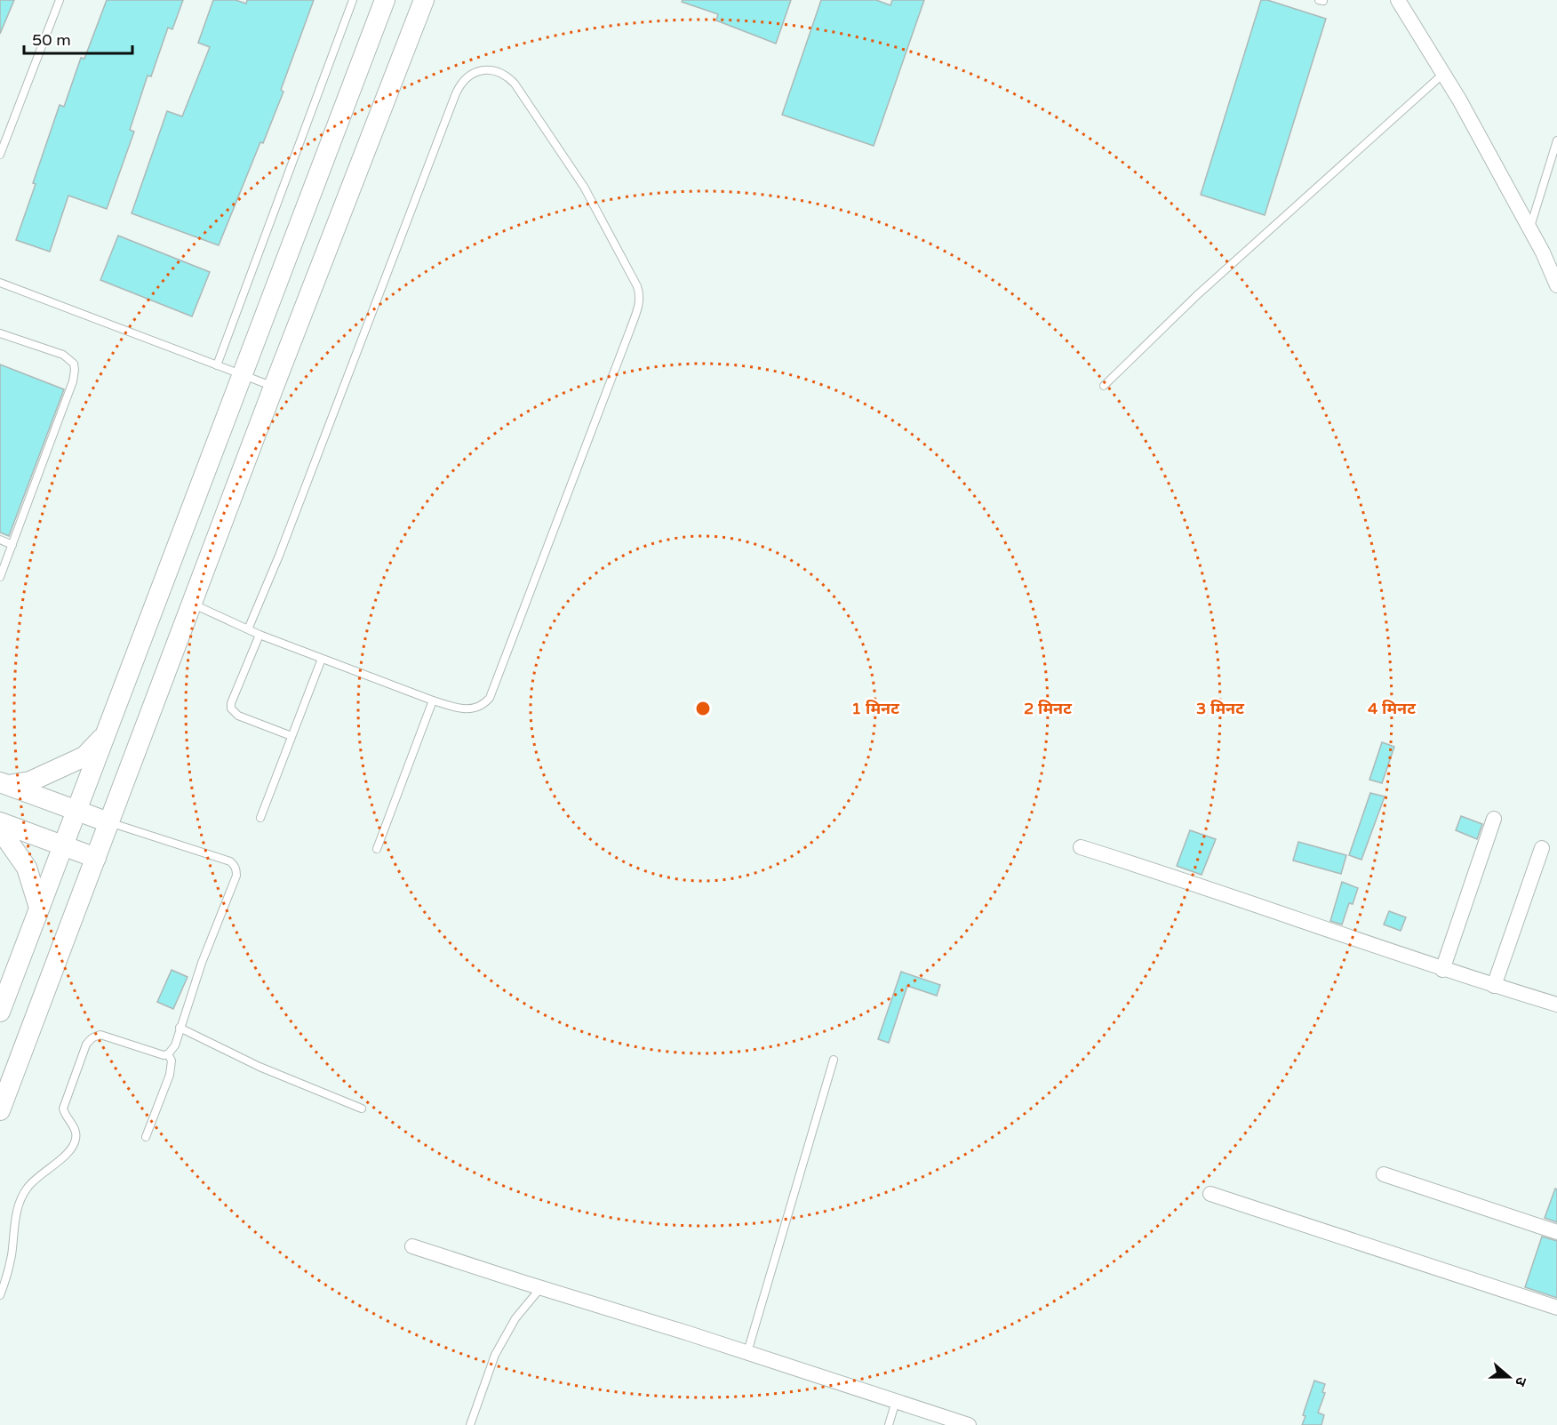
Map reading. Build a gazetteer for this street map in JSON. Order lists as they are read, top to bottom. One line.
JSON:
{"scale_bar":"50 m","north":"right","rings":["1 मिनट","2 मिनट","3 मिनट","4 मिनट"]}
